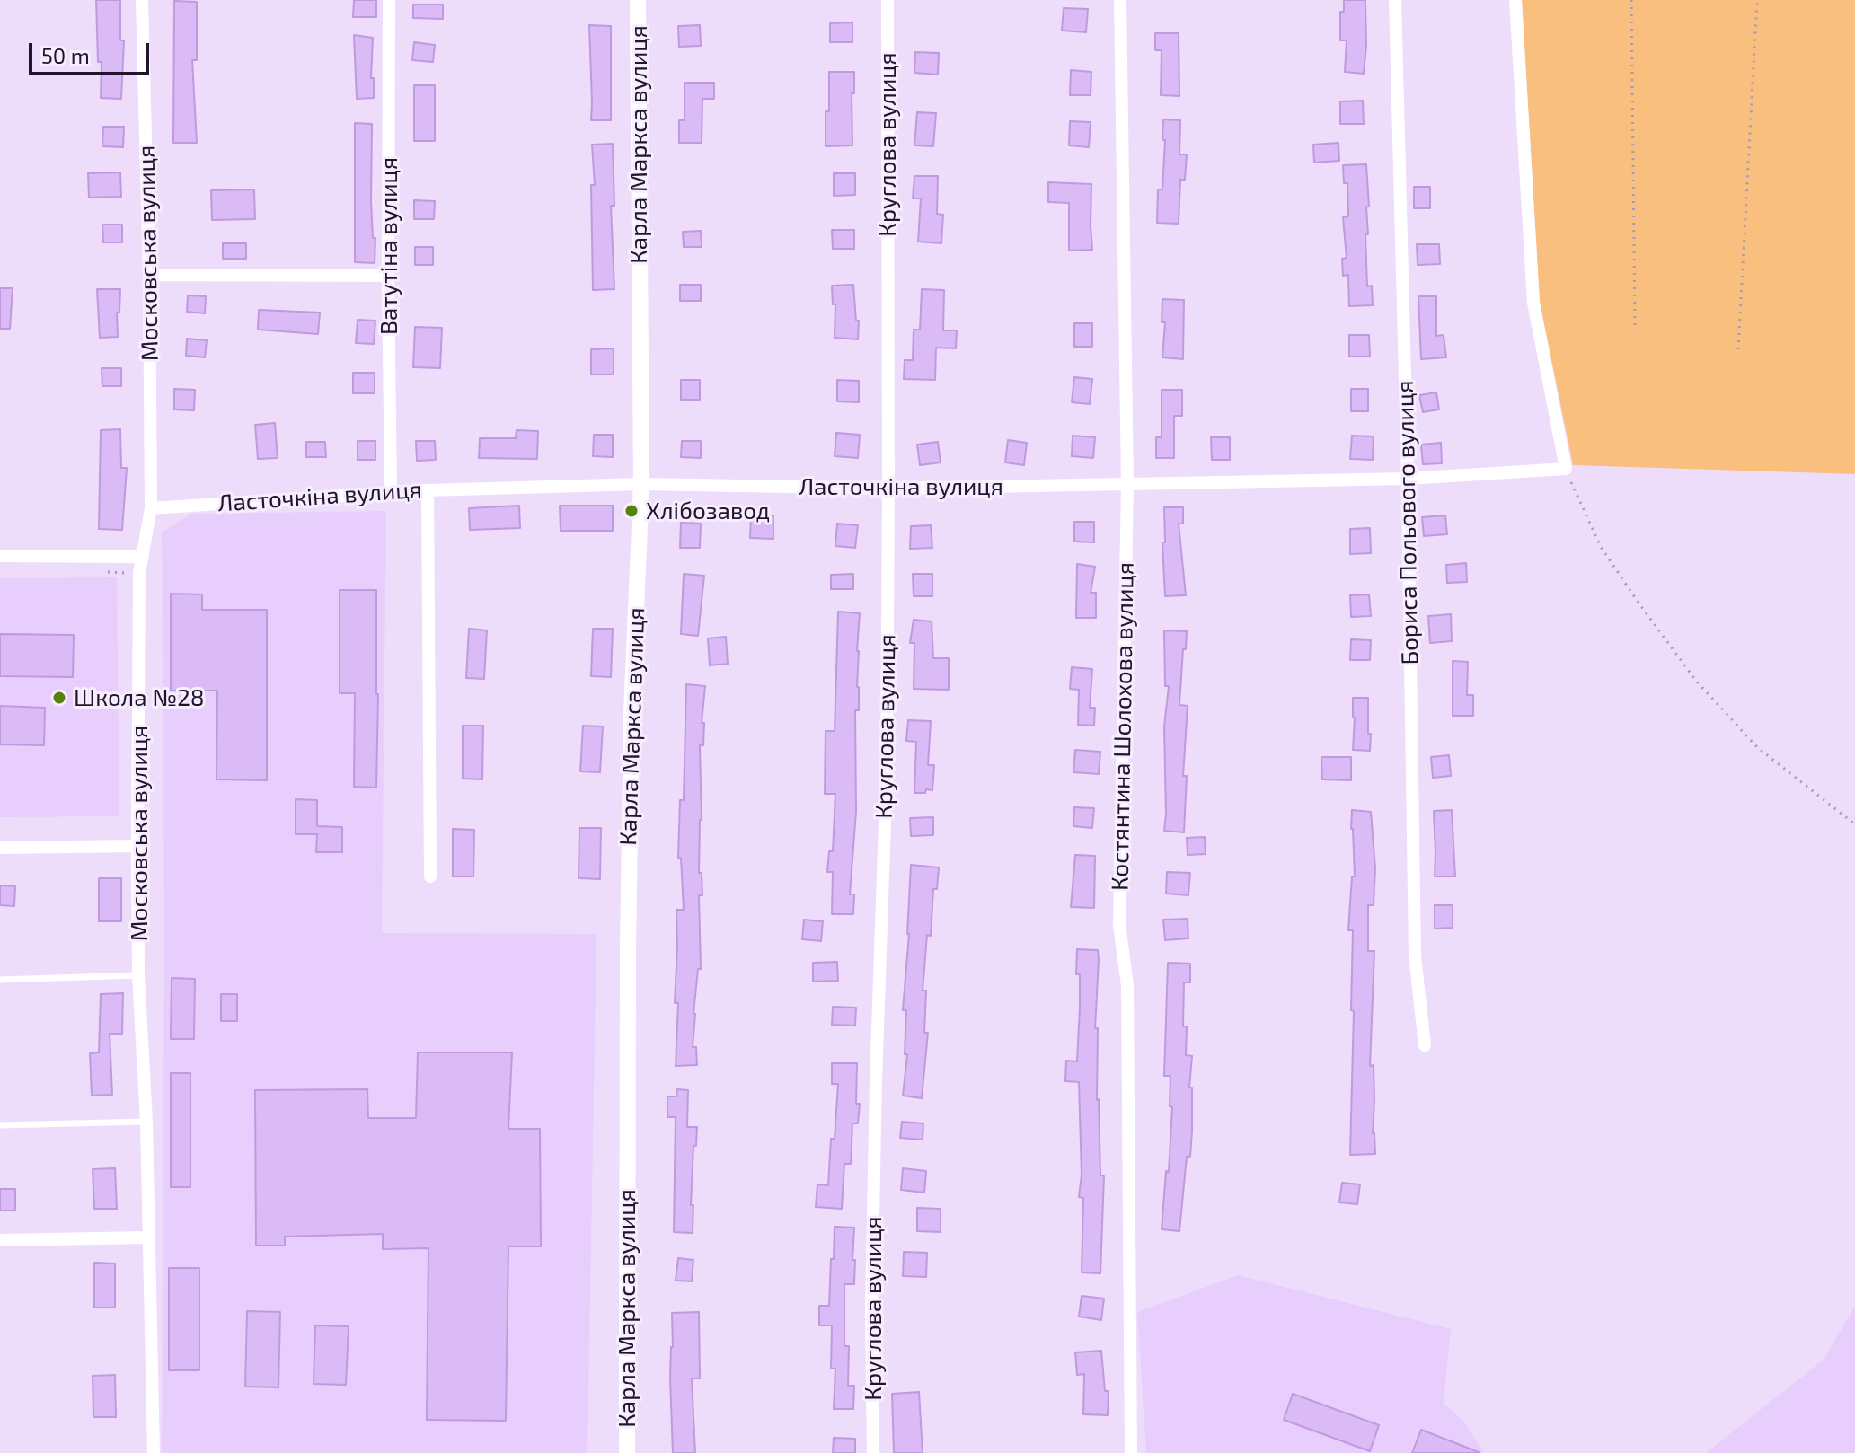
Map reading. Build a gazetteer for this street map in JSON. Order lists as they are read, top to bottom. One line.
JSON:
{"streets":{"street":["Карла Маркса вулиця","Круглова вулиця","Ватутіна вулиця","Московська вулиця","Ласточкіна вулиця","Бориса Польового вулиця","Костянтина Шолохова вулиця"]},"crossings":[["Карла Маркса вулиця","Ласточкіна вулиця"],["Круглова вулиця","Ласточкіна вулиця"],["Ватутіна вулиця","Ласточкіна вулиця"],["Московська вулиця","Ласточкіна вулиця"],["Ласточкіна вулиця","Бориса Польового вулиця"],["Ласточкіна вулиця","Костянтина Шолохова вулиця"]],"places":["Хлібозавод","Школа №28"],"scale_bar":"50 m"}
